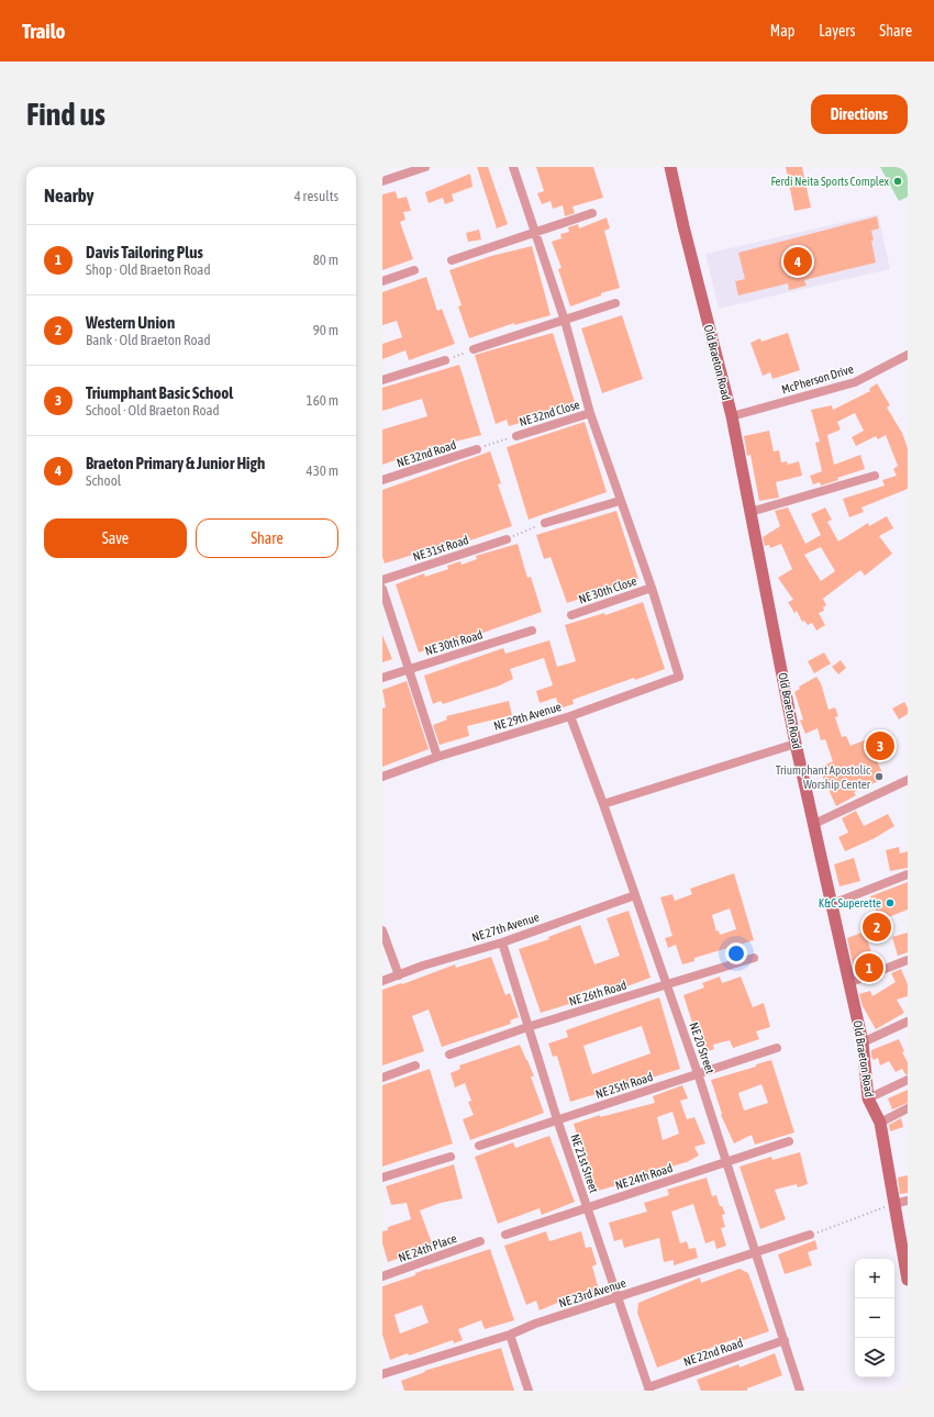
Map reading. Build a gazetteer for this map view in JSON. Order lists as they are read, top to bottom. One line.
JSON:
{"streets":{"street":["Old Braeton Road","McPherson Drive","NE 32nd Close","NE 32nd Road","NE 31st Road","NE 30th Close","NE 30th Road","NE 29th Avenue","NE 27th Avenue","NE 26th Road","NE 20 Street","NE 25th Road","NE 21st Street","NE 24th Road","NE 24th Place","NE 23rd Avenue","NE 22nd Road"]},"crossings":[["Old Braeton Road","McPherson Drive"],["NE 30th Close","NE 29th Avenue"],["NE 29th Avenue","NE 20 Street"],["NE 27th Avenue","NE 20 Street"],["NE 27th Avenue","NE 21st Street"],["NE 26th Road","NE 20 Street"],["NE 26th Road","NE 21st Street"],["NE 20 Street","NE 25th Road"],["NE 20 Street","NE 24th Road"],["NE 20 Street","NE 23rd Avenue"],["NE 20 Street","NE 22nd Road"],["NE 25th Road","NE 21st Street"],["NE 21st Street","NE 24th Road"],["NE 21st Street","NE 23rd Avenue"],["NE 21st Street","NE 22nd Road"]],"places":["Ferdi Neita Sports Complex","Triumphant Apostolic Worship Center","K&C Superette"],"page":{"header":"Trailo","nav":["Map","Layers","Share"],"buttons":["Directions",["Save","Share"]],"title":"Find us","heading":["Nearby","4 results"],"list":[{"mark":"1","name":"Davis Tailoring Plus","note":"Shop · Old Braeton Road","value":"80 m"},{"mark":"2","name":"Western Union","note":"Bank · Old Braeton Road","value":"90 m"},{"mark":"3","name":"Triumphant Basic School","note":"School · Old Braeton Road","value":"160 m"},{"mark":"4","name":"Braeton Primary & Junior High","note":"School","value":"430 m"}],"pins":["4","3","2","1"],"map_buttons":["+","−"]}}
